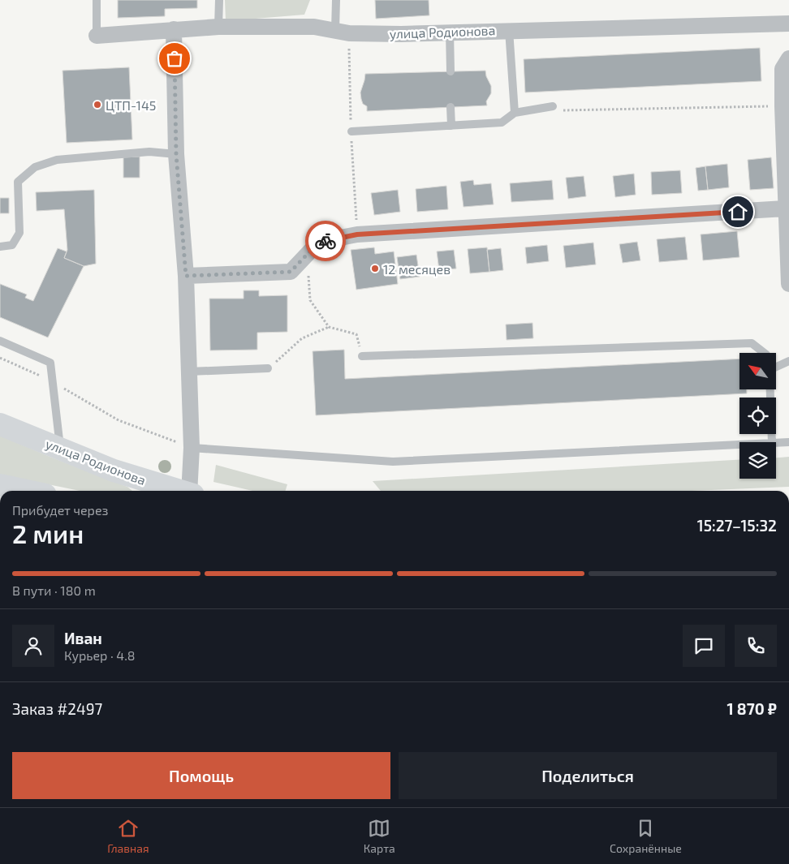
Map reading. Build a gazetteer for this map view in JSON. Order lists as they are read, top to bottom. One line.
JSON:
{"streets":{"main road":["улица Родионова"]},"places":["ЦТП-145","12 месяцев"],"north":"top left","page":{"heading":["2 мин","Прибудет через","15:27–15:32"],"panel":["Иван","Курьер · 4.8","Заказ #2497","1 870 ₽"],"bar":"В пути · 180 m","buttons":["Помощь","Поделиться"],"tabs":["Главная","Карта","Сохранённые"]}}
